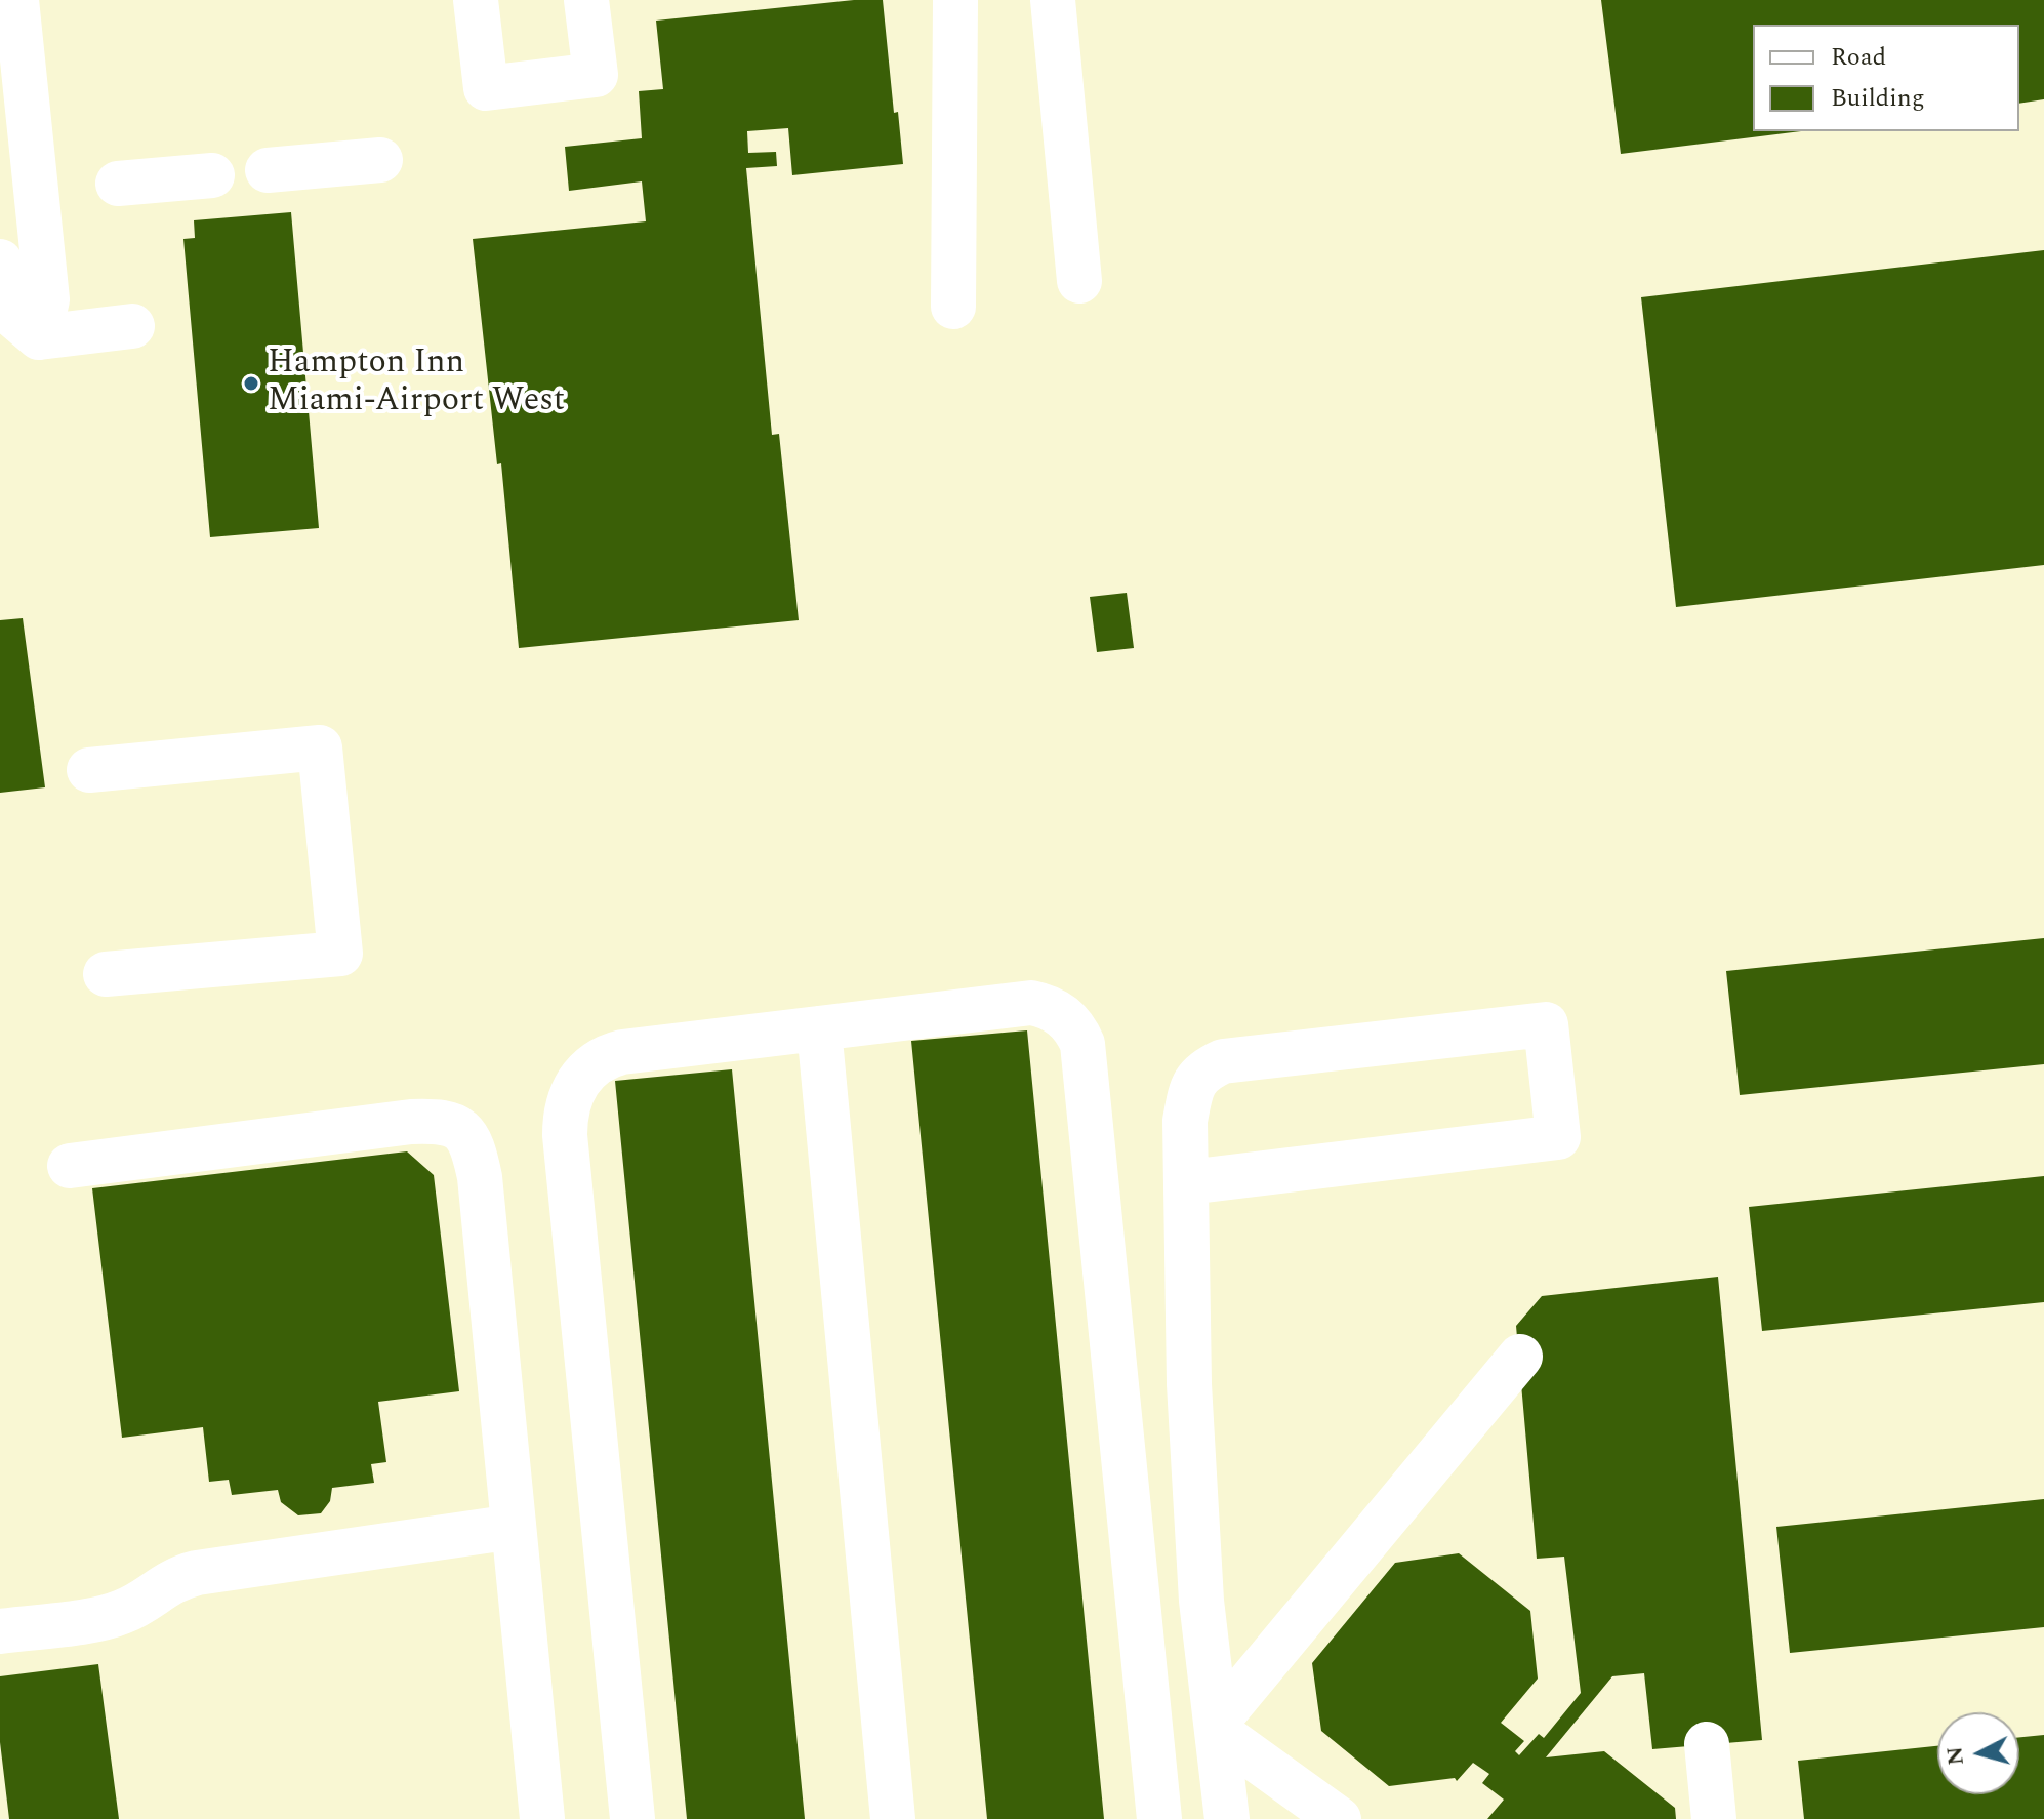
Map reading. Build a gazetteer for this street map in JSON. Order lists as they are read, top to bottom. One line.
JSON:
{"places":["Hampton Inn Miami-Airport West"],"legend":["Road","Building"],"north":"left"}
